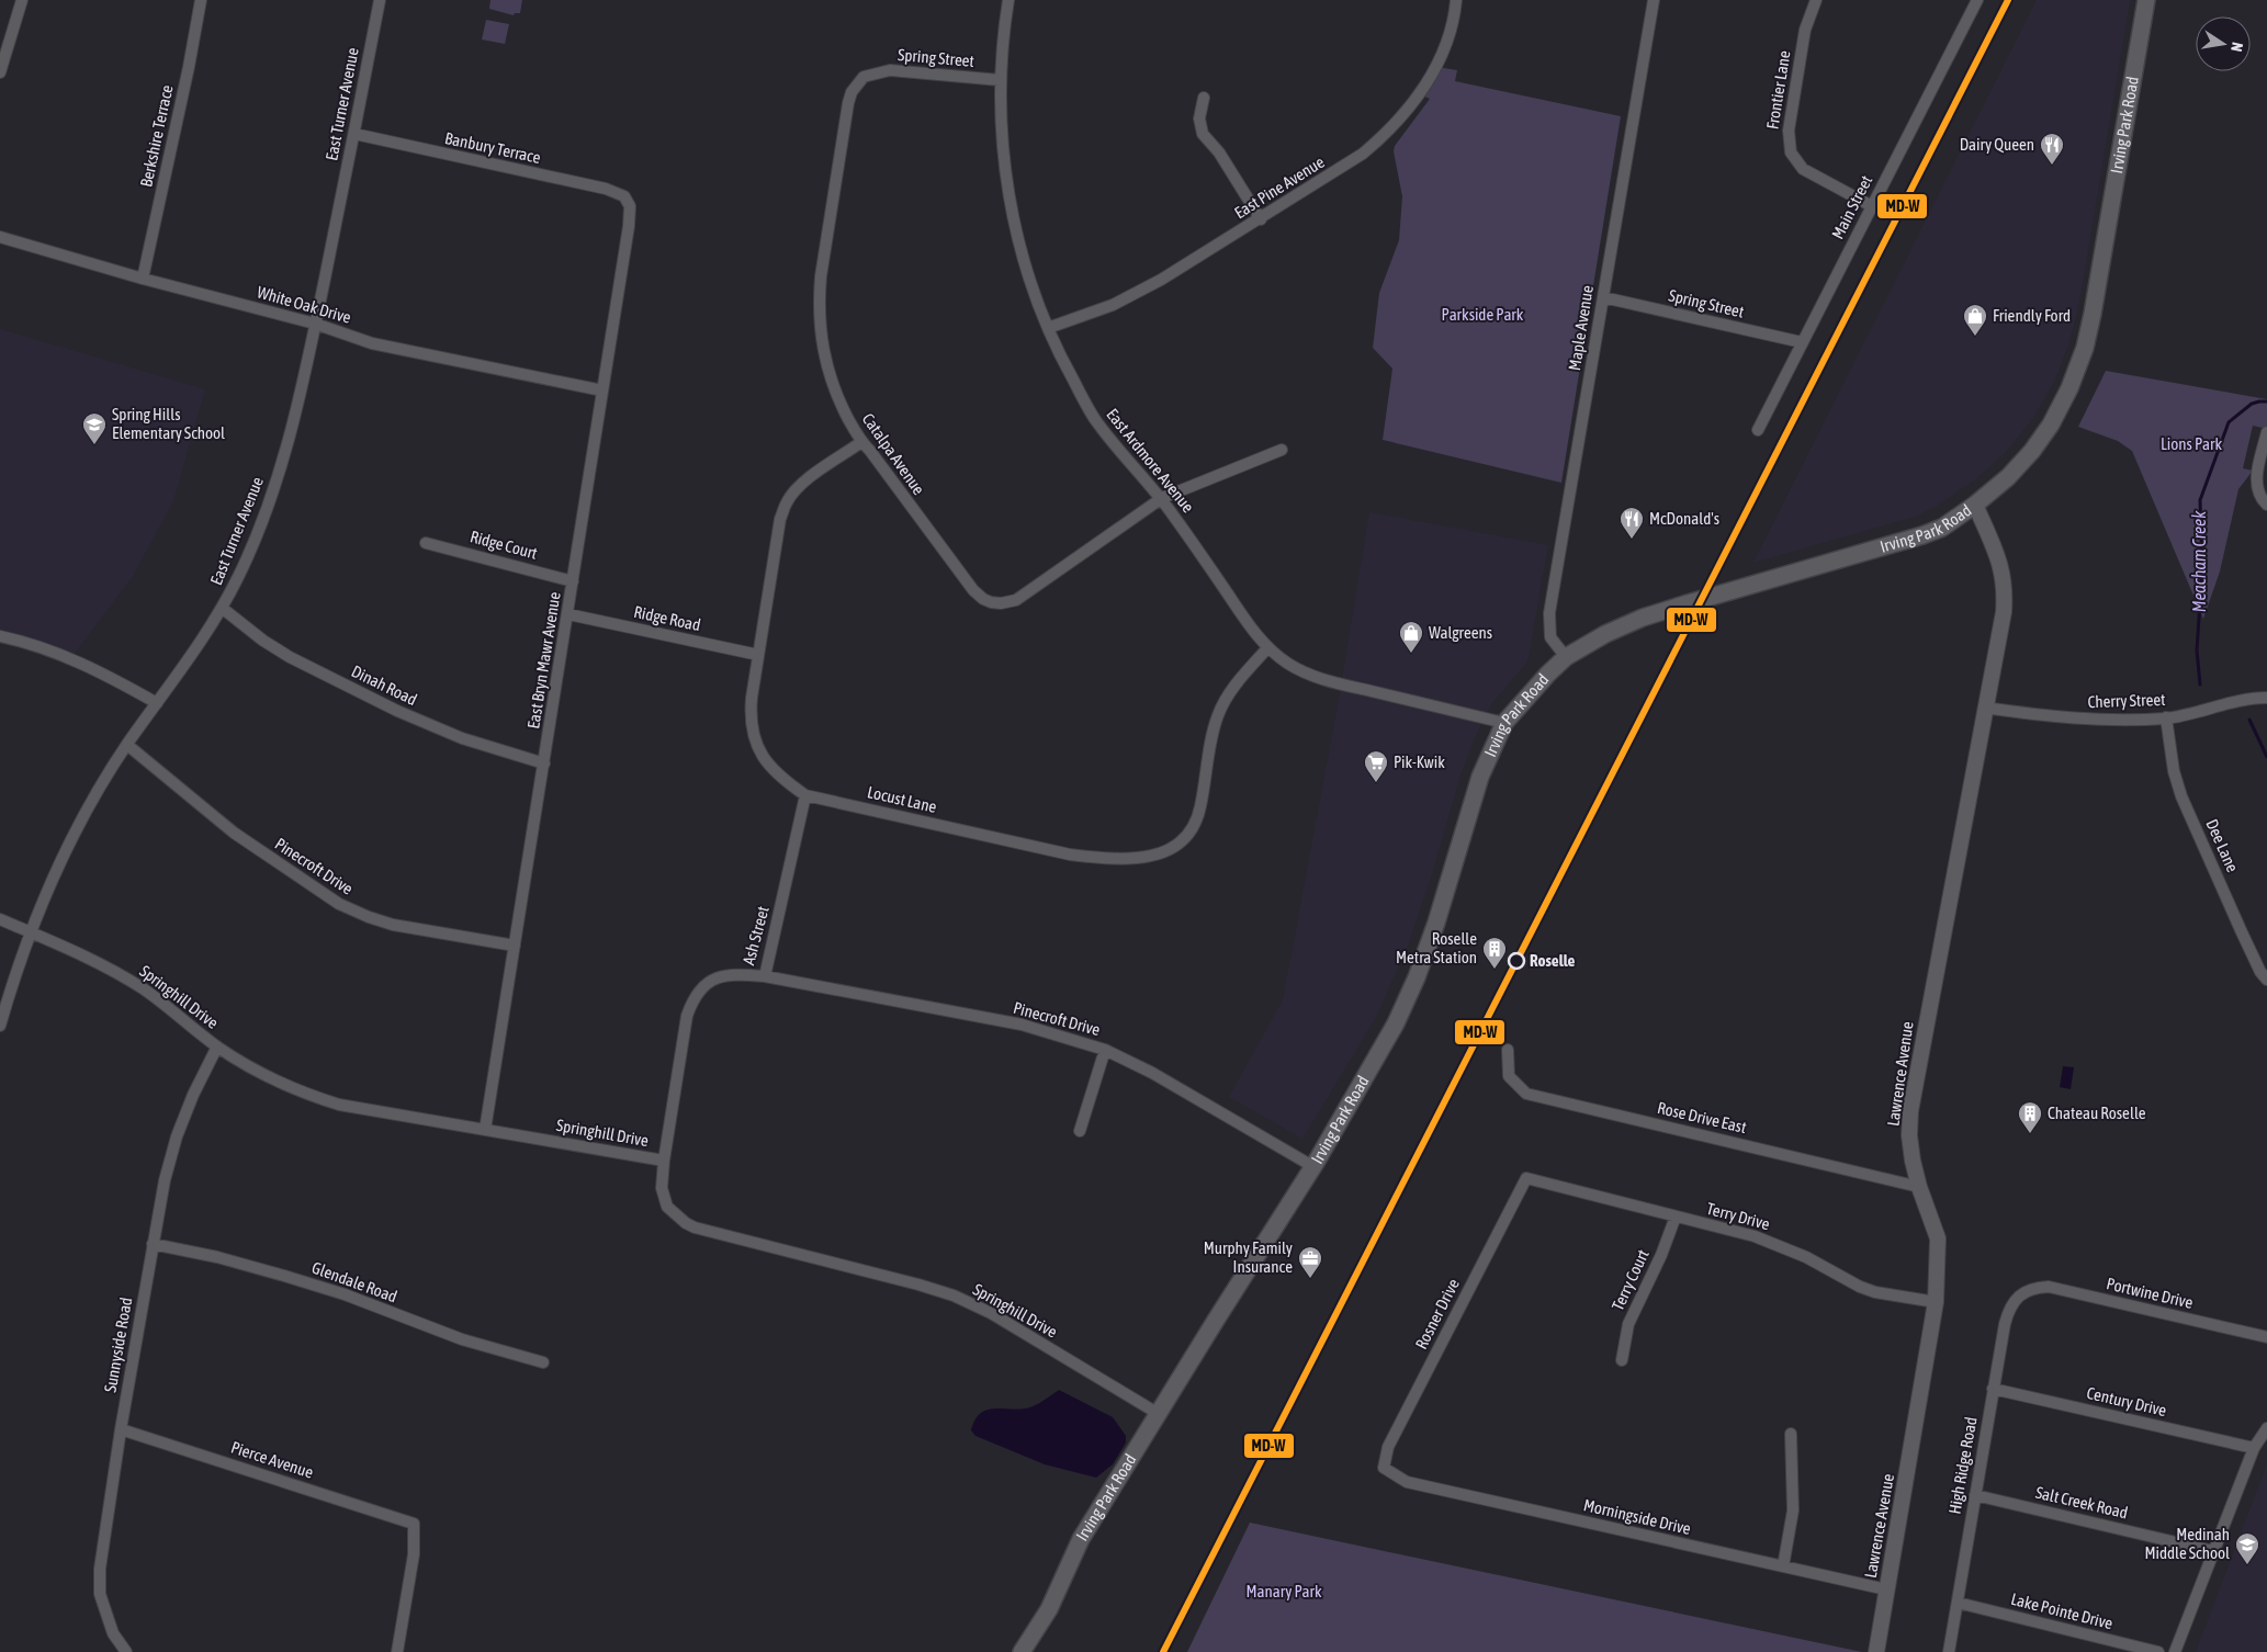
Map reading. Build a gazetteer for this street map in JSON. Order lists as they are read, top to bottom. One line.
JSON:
{"streets":{"main road":["Irving Park Road"],"street":["Spring Street","Frontier Lane","East Turner Avenue","Berkshire Terrace","Banbury Terrace","East Pine Avenue","Main Street","White Oak Drive","Maple Avenue","Catalpa Avenue","East Ardmore Avenue","Ridge Court","Ridge Road","East Bryn Mawr Avenue","Dinah Road","Cherry Street","Locust Lane","Dee Lane","Pinecroft Drive","Ash Street","Springhill Drive","Lawrence Avenue","Rose Drive East","Terry Drive","Terry Court","Glendale Road","Portwine Drive","Rosner Drive","Sunnyside Road","Century Drive","Pierce Avenue","High Ridge Road","Salt Creek Road","Morningside Drive","Lake Pointe Drive"]},"crossings":[["Spring Street","Main Street"],["Spring Street","Maple Avenue"],["Spring Street","Catalpa Avenue"],["Spring Street","East Ardmore Avenue"],["Frontier Lane","Main Street"],["East Turner Avenue","Banbury Terrace"],["East Turner Avenue","White Oak Drive"],["East Turner Avenue","Dinah Road"],["East Turner Avenue","Pinecroft Drive"],["East Turner Avenue","Springhill Drive"],["Irving Park Road","Maple Avenue"],["Irving Park Road","East Ardmore Avenue"],["Irving Park Road","Pinecroft Drive"],["Irving Park Road","Springhill Drive"],["Irving Park Road","Lawrence Avenue"],["Berkshire Terrace","White Oak Drive"],["Banbury Terrace","East Bryn Mawr Avenue"],["East Pine Avenue","East Ardmore Avenue"],["White Oak Drive","East Bryn Mawr Avenue"],["Catalpa Avenue","East Ardmore Avenue"],["Catalpa Avenue","Locust Lane"],["East Ardmore Avenue","Locust Lane"],["Ridge Court","East Bryn Mawr Avenue"],["Ridge Road","East Bryn Mawr Avenue"],["Ridge Road","Locust Lane"],["East Bryn Mawr Avenue","Dinah Road"],["East Bryn Mawr Avenue","Pinecroft Drive"],["East Bryn Mawr Avenue","Springhill Drive"],["Cherry Street","Dee Lane"],["Cherry Street","Lawrence Avenue"],["Locust Lane","Ash Street"],["Pinecroft Drive","Ash Street"],["Ash Street","Springhill Drive"],["Springhill Drive","Sunnyside Road"],["Lawrence Avenue","Rose Drive East"],["Lawrence Avenue","Terry Drive"],["Lawrence Avenue","Morningside Drive"],["Terry Drive","Terry Court"],["Terry Drive","Rosner Drive"],["Glendale Road","Sunnyside Road"],["Portwine Drive","High Ridge Road"],["Rosner Drive","Morningside Drive"],["Sunnyside Road","Pierce Avenue"],["Century Drive","High Ridge Road"],["High Ridge Road","Salt Creek Road"],["High Ridge Road","Lake Pointe Drive"]],"water":["Meacham Creek"],"parks":["Parkside Park","Lions Park","Manary Park"],"places":{"restaurant":["Dairy Queen","McDonald's"],"shop":["Friendly Ford","Walgreens"],"school or university":["Spring Hills Elementary School","Medinah Middle School"],"supermarket":["Pik-Kwik"],"other":["Roselle"],"building":["Roselle Metra Station","Chateau Roselle"],"office":["Murphy Family Insurance"]},"lines":["transit line MD-W"],"north":"right"}
